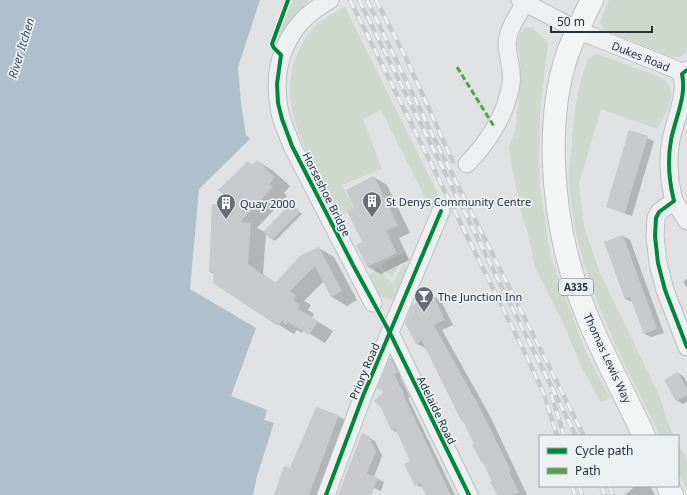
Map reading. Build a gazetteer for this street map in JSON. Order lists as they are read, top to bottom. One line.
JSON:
{"streets":{"main road":["A335","Thomas Lewis Way"],"street":["Dukes Road","Horseshoe Bridge","Priory Road","Adelaide Road"]},"crossings":[["Dukes Road","Thomas Lewis Way"],["Priory Road","Adelaide Road"]],"water":["River Itchen"],"places":{"building":["St Denys Community Centre","Quay 2000"],"bar":["The Junction Inn"]},"legend":["Cycle path","Path"],"scale_bar":"50 m"}
